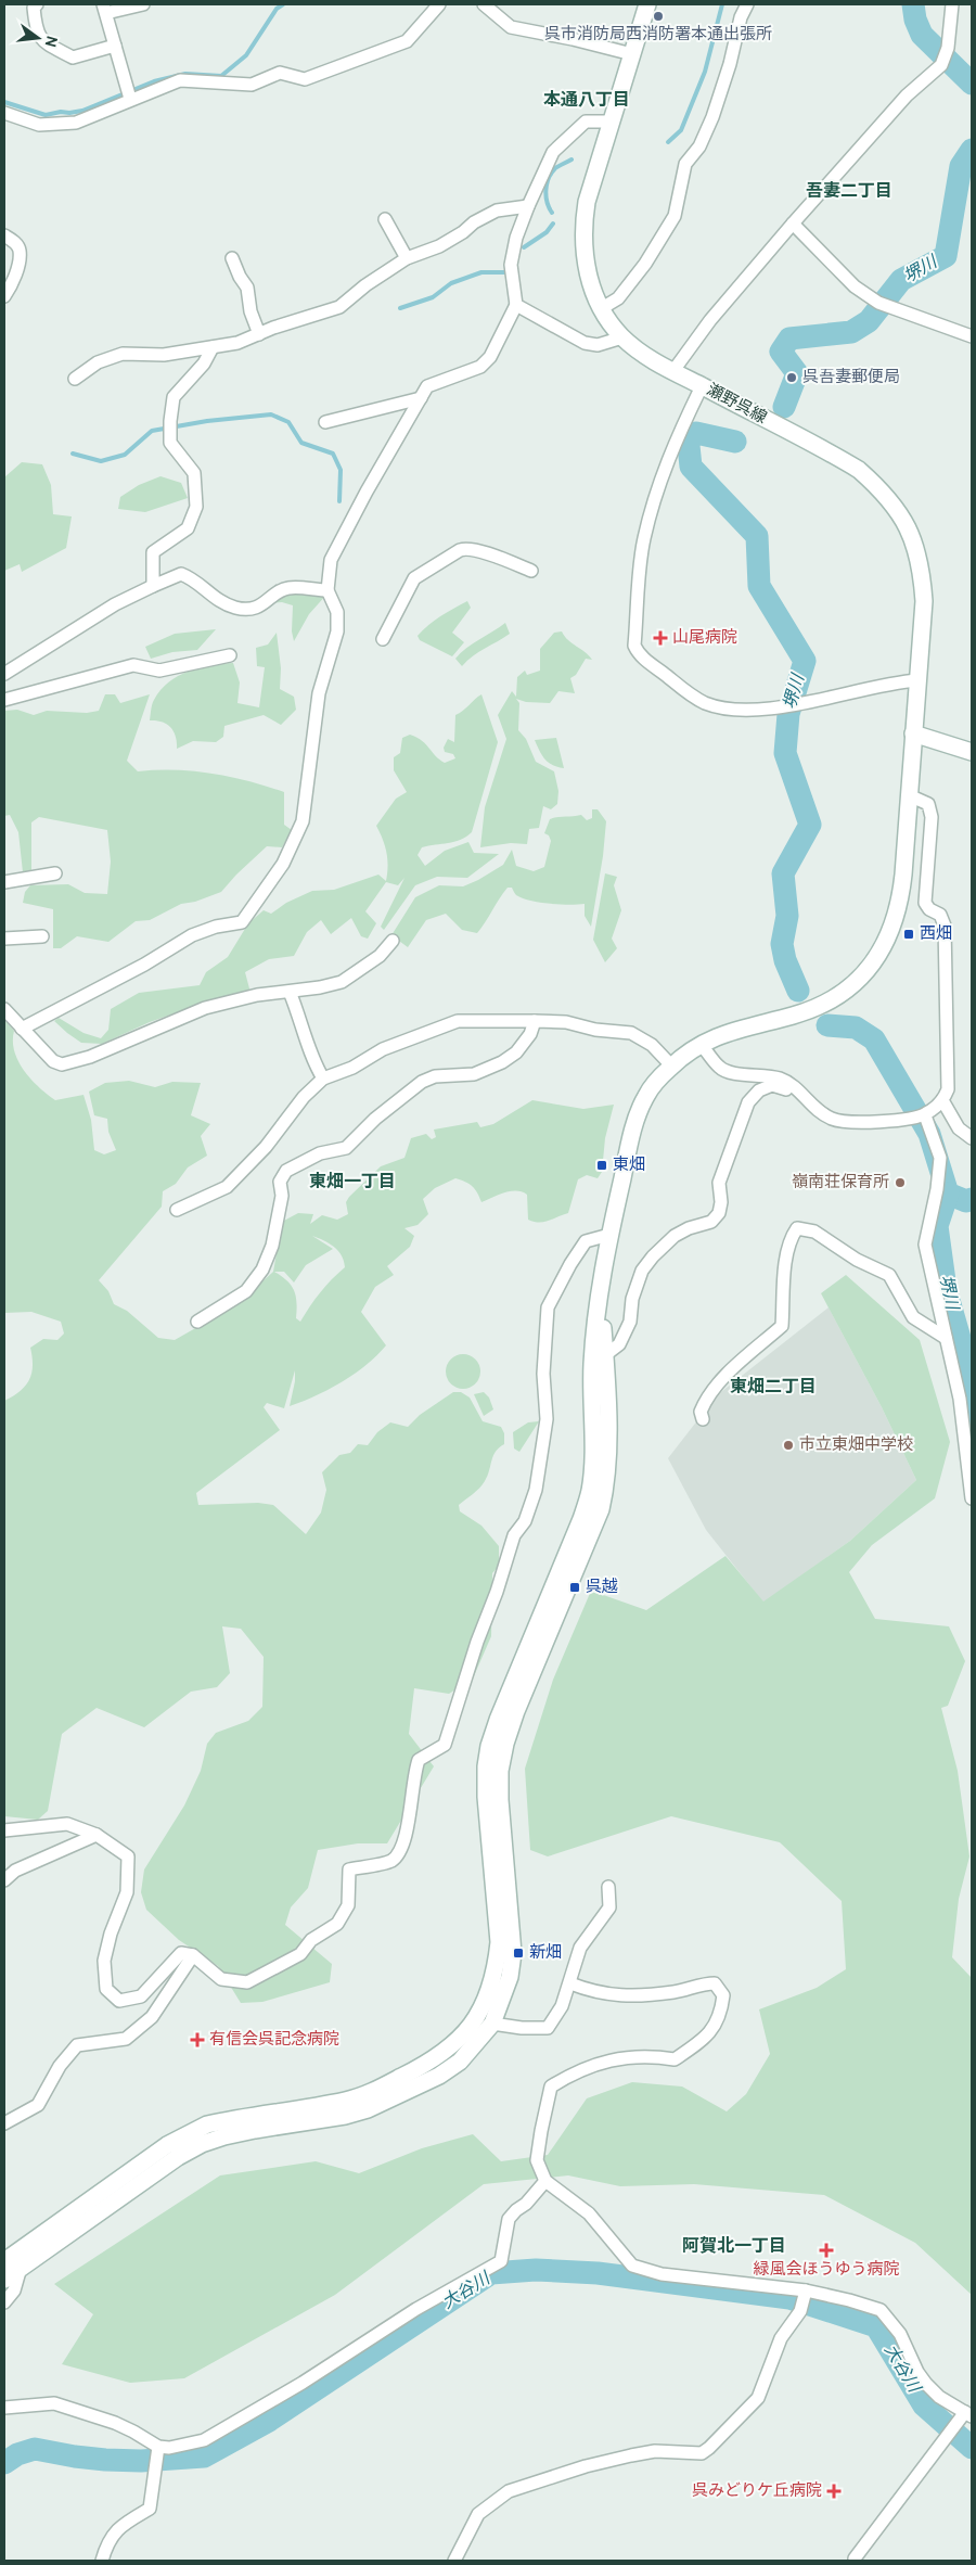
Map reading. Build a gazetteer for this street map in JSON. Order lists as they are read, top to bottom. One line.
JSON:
{"streets":{"street":["瀬野呉線"]},"districts":["本通八丁目","吾妻二丁目","東畑一丁目","東畑二丁目","阿賀北一丁目"],"water":["堺川","大谷川"],"places":{"other":["呉市消防局西消防署本通出張所","呉吾妻郵便局","嶺南荘保育所","市立東畑中学校"],"health":["山尾病院","有信会呉記念病院","緑風会ほうゆう病院","呉みどりケ丘病院"],"transit":["西畑","東畑","呉越","新畑"]},"north":"right"}
